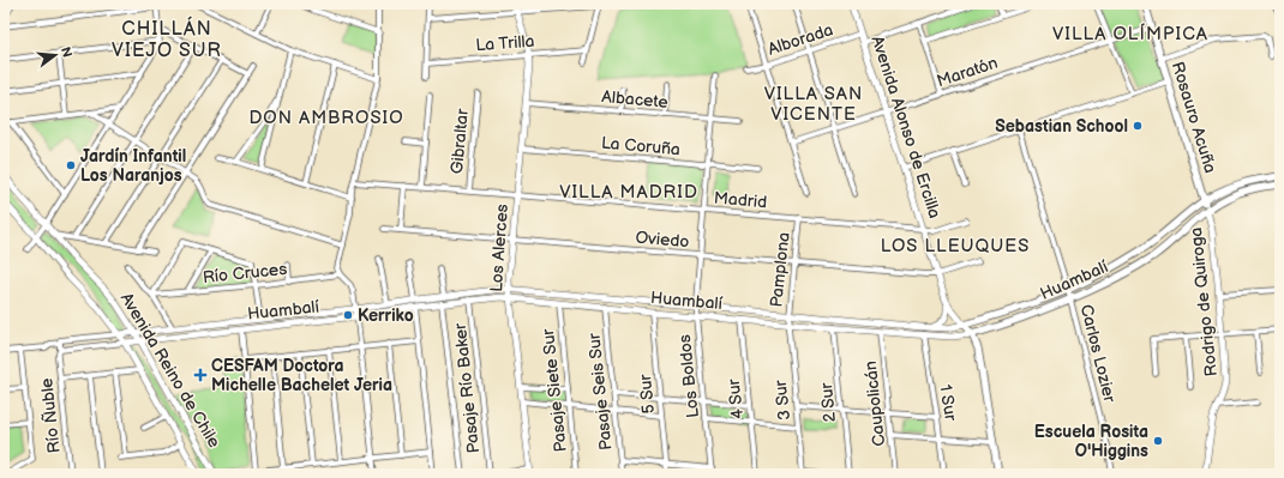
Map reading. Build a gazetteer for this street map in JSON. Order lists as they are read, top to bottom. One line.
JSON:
{"streets":{"main road":["Rosauro Acuña","Avenida Alonso de Ercilla","Huambalí"],"street":["Alborada","La Trilla","Maratón","Albacete","Gibraltar","La Coruña","Madrid","Oviedo","Los Alerces","Pamplona","Río Cruces","Rodrigo de Quiroga","Carlos Lozier","Avenida Reino de Chile","Los Boldos","Pasaje Río Baker","Pasaje Siete Sur","Pasaje Seis Sur","5 Sur","4 Sur","3 Sur","2 Sur","1 Sur","Caupolicán","Río Ñuble"]},"crossings":[["Alborada","Avenida Alonso de Ercilla"],["La Trilla","Los Alerces"],["Maratón","Rosauro Acuña"],["Maratón","Avenida Alonso de Ercilla"],["Albacete","Los Alerces"],["Albacete","Los Boldos"],["Rosauro Acuña","Huambalí"],["Rosauro Acuña","Rodrigo de Quiroga"],["Avenida Alonso de Ercilla","Madrid"],["Avenida Alonso de Ercilla","Oviedo"],["Avenida Alonso de Ercilla","Huambalí"],["Gibraltar","Madrid"],["La Coruña","Los Alerces"],["La Coruña","Los Boldos"],["Madrid","Los Alerces"],["Madrid","Pamplona"],["Madrid","Los Boldos"],["Oviedo","Los Alerces"],["Oviedo","Pamplona"],["Oviedo","Los Boldos"],["Los Alerces","Huambalí"],["Pamplona","Huambalí"],["Pamplona","3 Sur"],["Huambalí","Rodrigo de Quiroga"],["Huambalí","Carlos Lozier"],["Huambalí","Avenida Reino de Chile"],["Huambalí","Los Boldos"],["Huambalí","Pasaje Río Baker"],["Huambalí","Pasaje Siete Sur"],["Huambalí","Pasaje Seis Sur"],["Huambalí","5 Sur"],["Huambalí","4 Sur"],["Huambalí","3 Sur"],["Huambalí","2 Sur"],["Huambalí","1 Sur"],["Huambalí","Caupolicán"],["Huambalí","Río Ñuble"]],"districts":["CHILLÁN VIEJO SUR","VILLA OLÍMPICA","VILLA SAN VICENTE","DON AMBROSIO","VILLA MADRID","LOS LLEUQUES"],"places":{"other":["Sebastian School","Jardín Infantil Los Naranjos","Kerriko","Escuela Rosita O'Higgins"],"health":["CESFAM Doctora Michelle Bachelet Jeria"]},"north":"right"}
